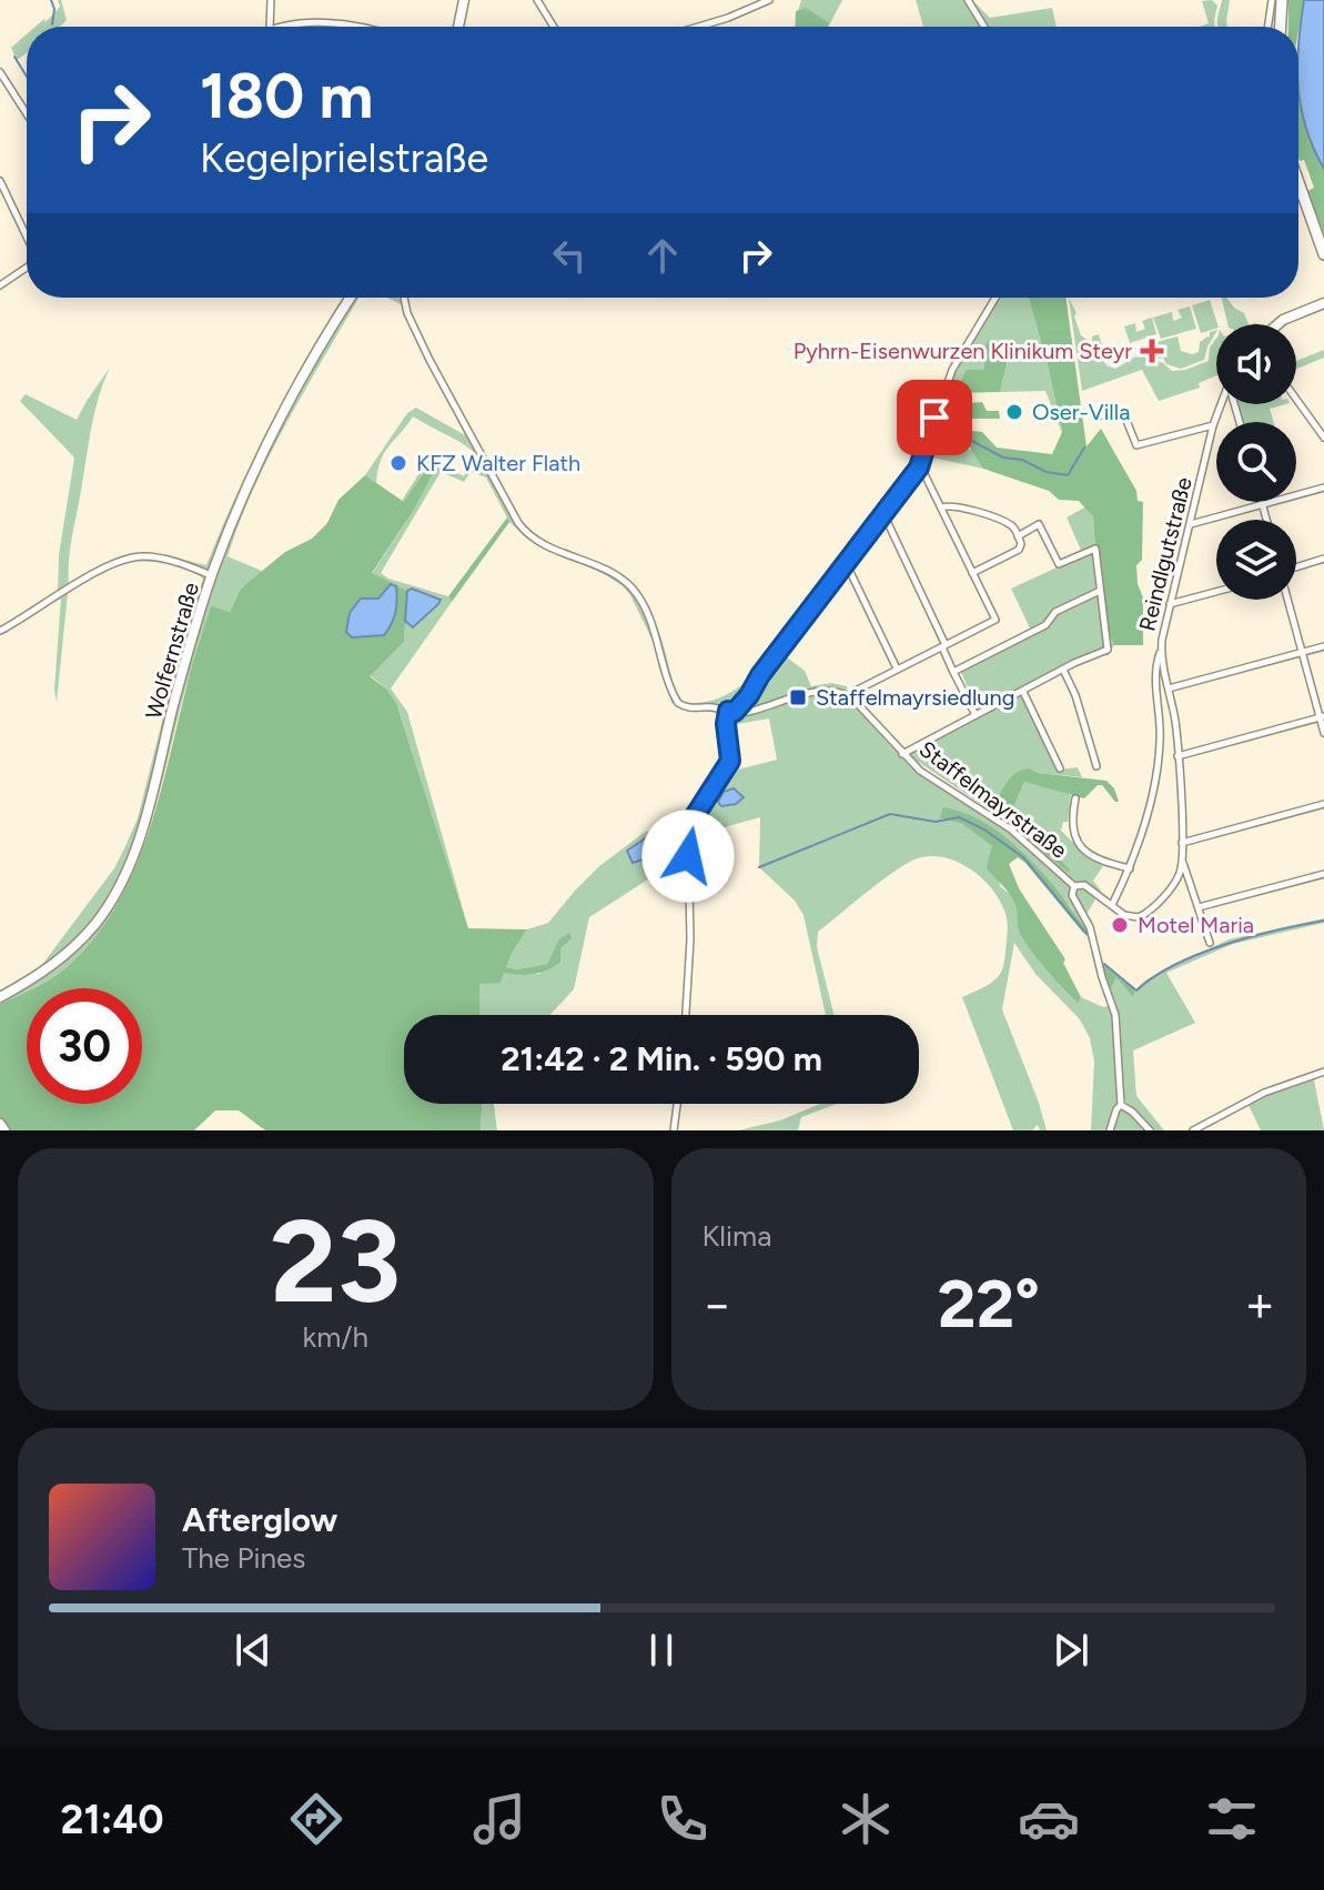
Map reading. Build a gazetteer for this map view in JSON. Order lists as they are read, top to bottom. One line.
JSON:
{"streets":{"main road":["Wolfernstraße"],"street":["Reindlgutstraße","Staffelmayrstraße"]},"places":{"health":["Pyhrn-Eisenwurzen Klinikum Steyr"],"other":["Oser-Villa","KFZ Walter Flath","Motel Maria"],"transit":["Staffelmayrsiedlung"]},"page":{"turn":["180 m","Kegelprielstraße"],"limit":"30","trip":"21:42 · 2 Min. · 590 m","tile":[["23","km/h"],"Klima"],"heat":["−","22°","+"],"song":["Afterglow","The Pines"],"tabs":"21:40"}}
